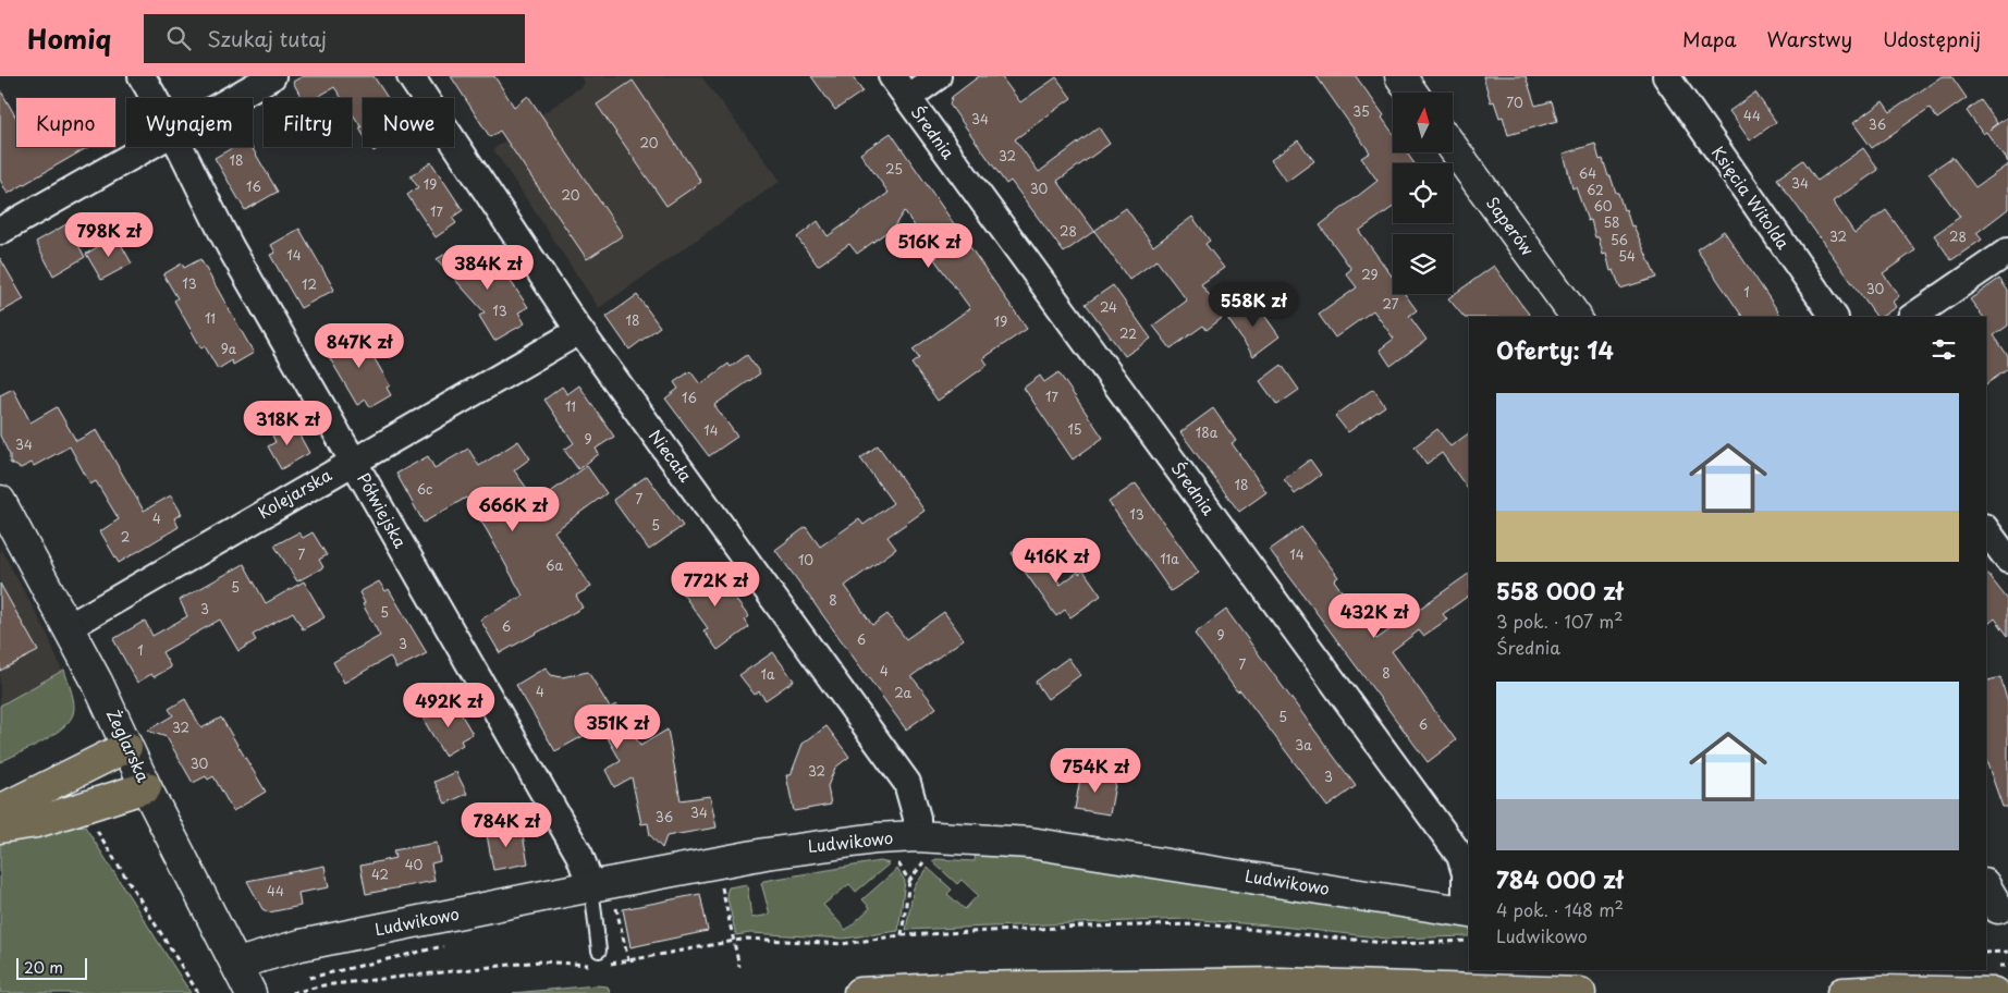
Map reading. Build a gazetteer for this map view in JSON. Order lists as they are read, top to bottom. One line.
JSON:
{"streets":{"street":["Średnia","Księcia Witolda","Saperów","Niecała","Kolejarska","Półwiejska","Żeglarska","Ludwikowo"]},"crossings":[["Średnia","Ludwikowo"],["Niecała","Kolejarska"],["Niecała","Ludwikowo"],["Kolejarska","Półwiejska"],["Kolejarska","Żeglarska"],["Półwiejska","Ludwikowo"],["Żeglarska","Ludwikowo"]],"house_numbers":["70","35","44","34","36","20","32","18","25","64","34","19","16","30","62","20","60","17","58","28","32","28","56","14","54","29","13","12","30","1","27","24","13","11","18","19","22","9a","17","16","11","15","14","18a","9","34","18","6c","7","13","4","5","2","7","14","11a","10","6a","5","8","3","5","6","9","6","3","1","7","4","8","1a","4","2a","5","6","32","3a","30","32","3","34","36","40","42","44"],"scale_bar":"20 m","north":"top","page":{"header":"Homiq","search":"Szukaj tutaj","nav":["Mapa","Warstwy","Udostępnij"],"chip":["Kupno","Wynajem","Filtry","Nowe"],"price":["798K zł","516K zł","384K zł","558K zł","847K zł","318K zł","666K zł","416K zł","772K zł","432K zł","492K zł","351K zł","754K zł","784K zł"],"heading":"Oferty: 14","list":[{"name":"558 000 zł","note":"3 pok. · 107 m² · Średnia"},{"name":"784 000 zł","note":"4 pok. · 148 m² · Ludwikowo"}],"scale":"20 m"}}
